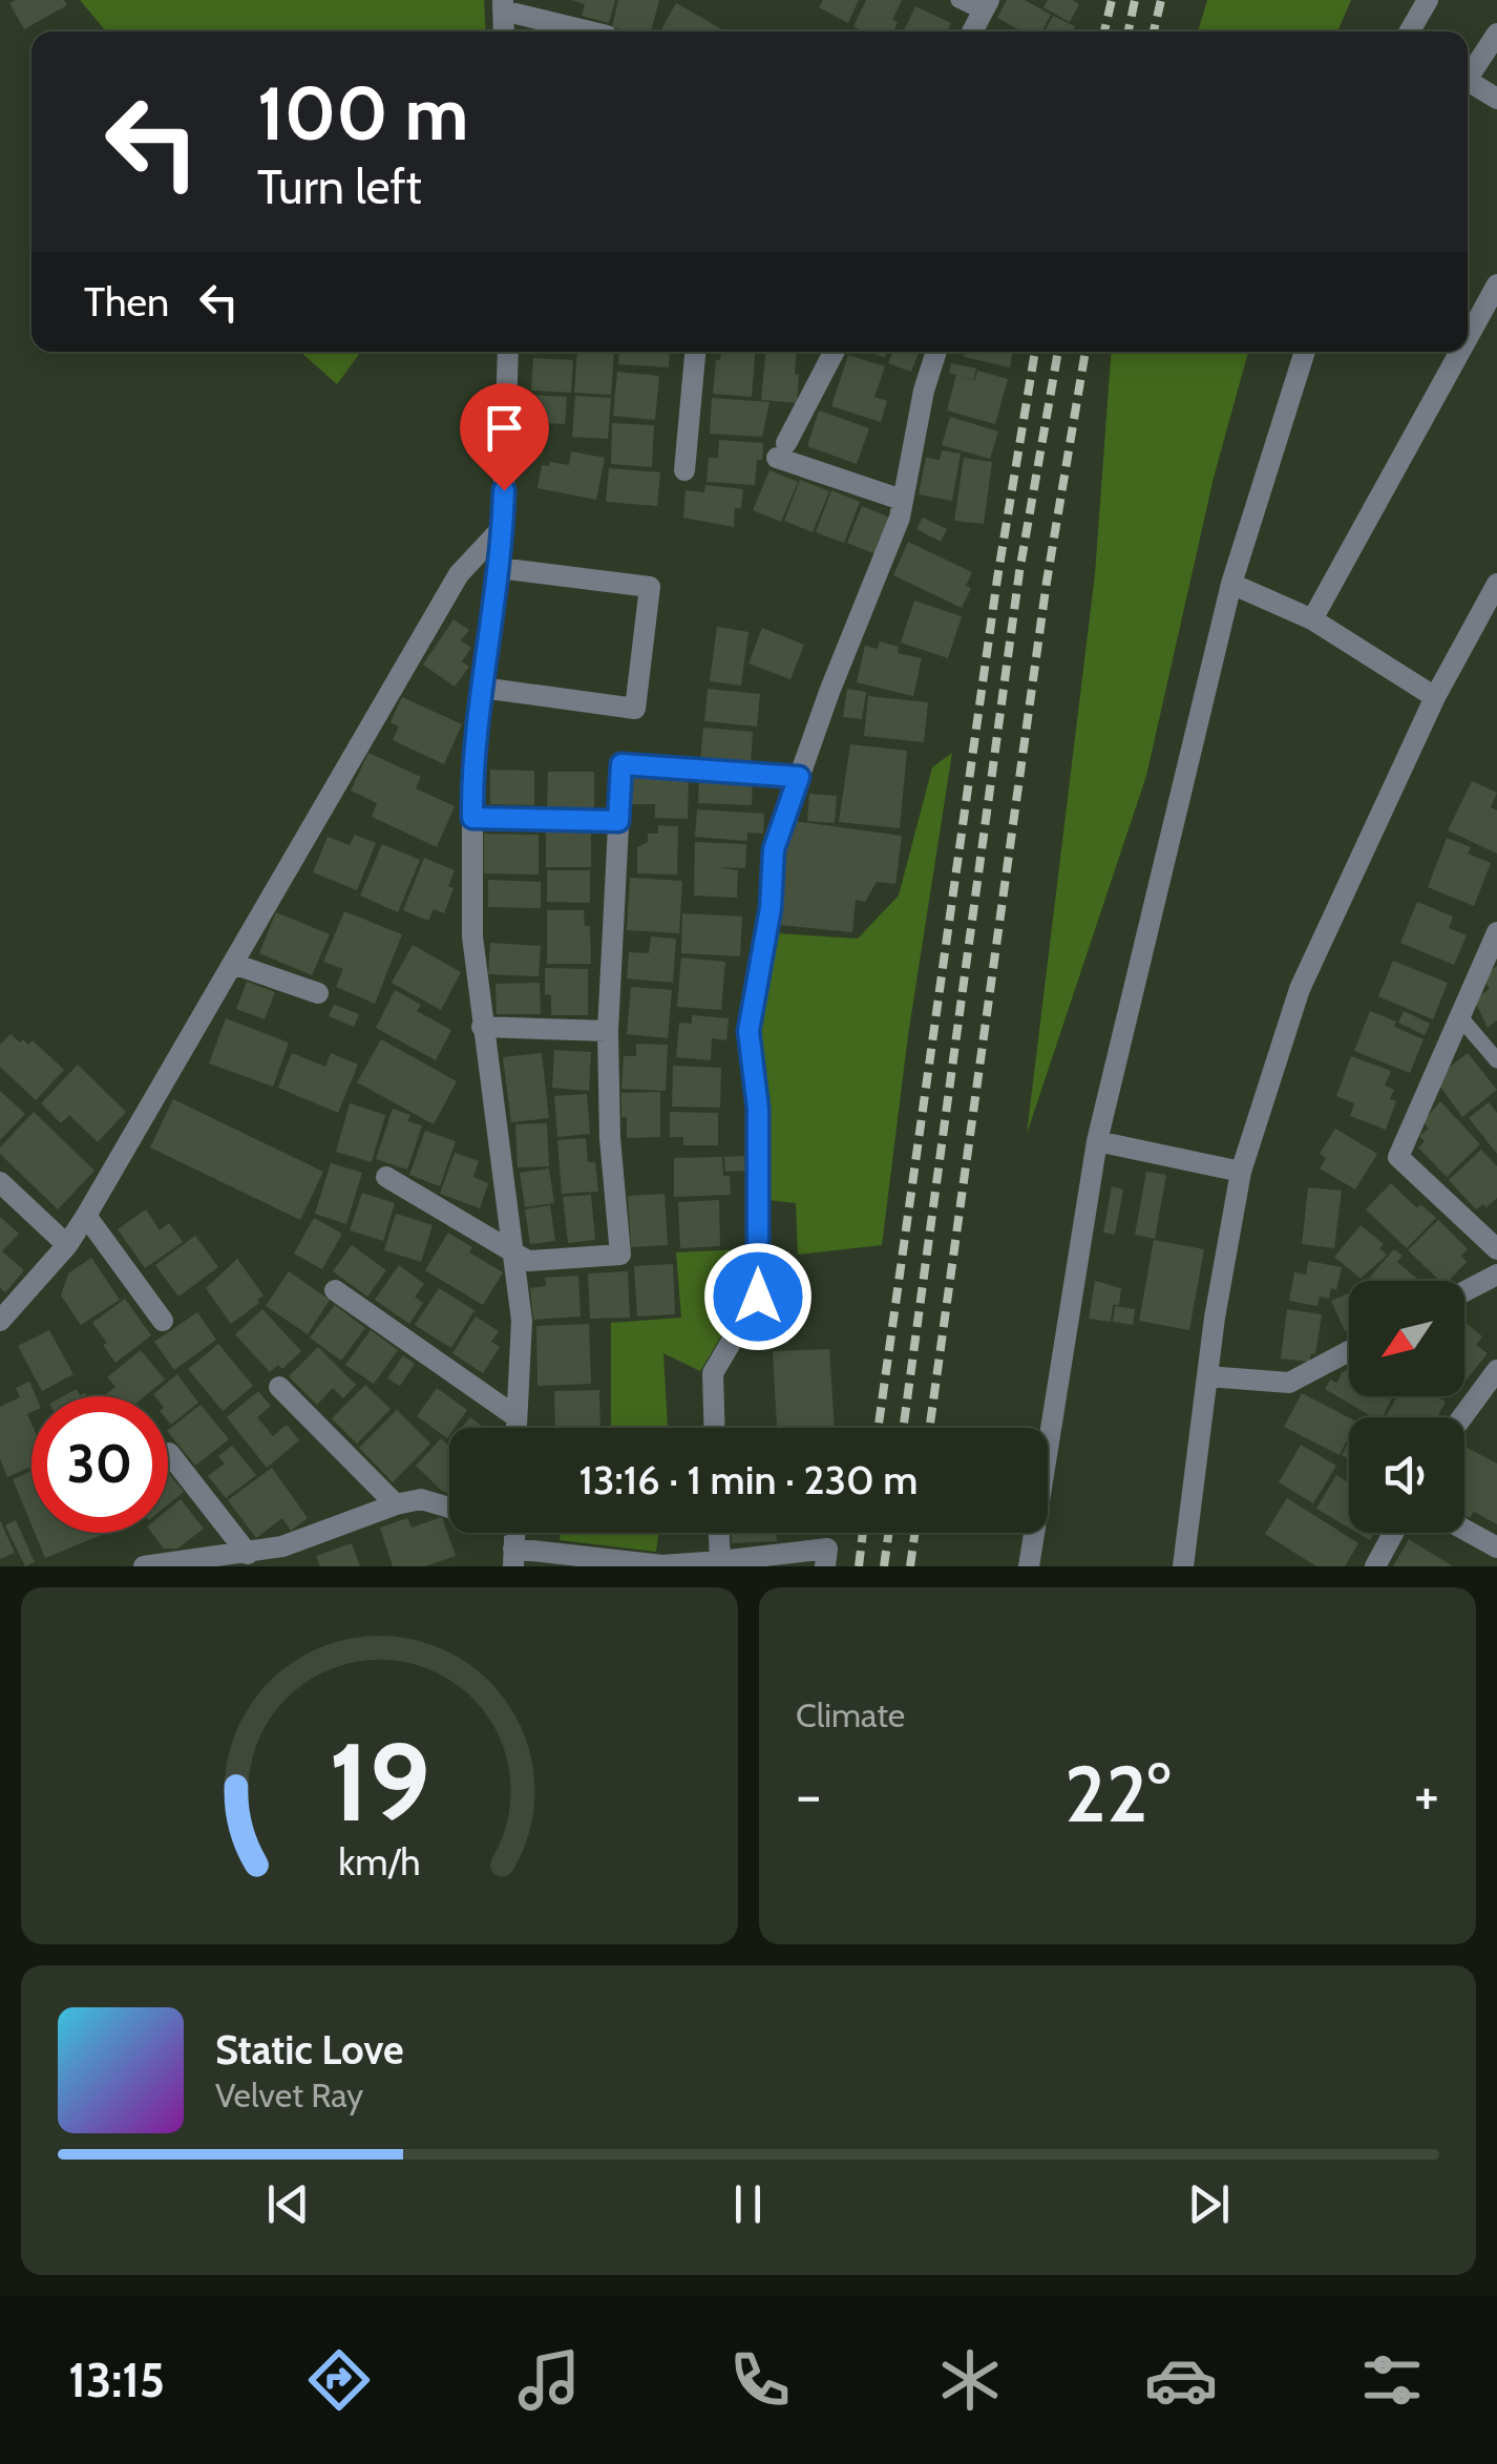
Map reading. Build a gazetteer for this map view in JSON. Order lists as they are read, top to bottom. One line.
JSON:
{"north":"bottom left","page":{"turn":["100 m","Turn left"],"then":"Then","limit":"30","trip":"13:16 · 1 min · 230 m","tile":"Climate","heat":["−","22°","+"],"song":["Static Love","Velvet Ray"],"tabs":"13:15","gauge":["19","km/h"]}}
